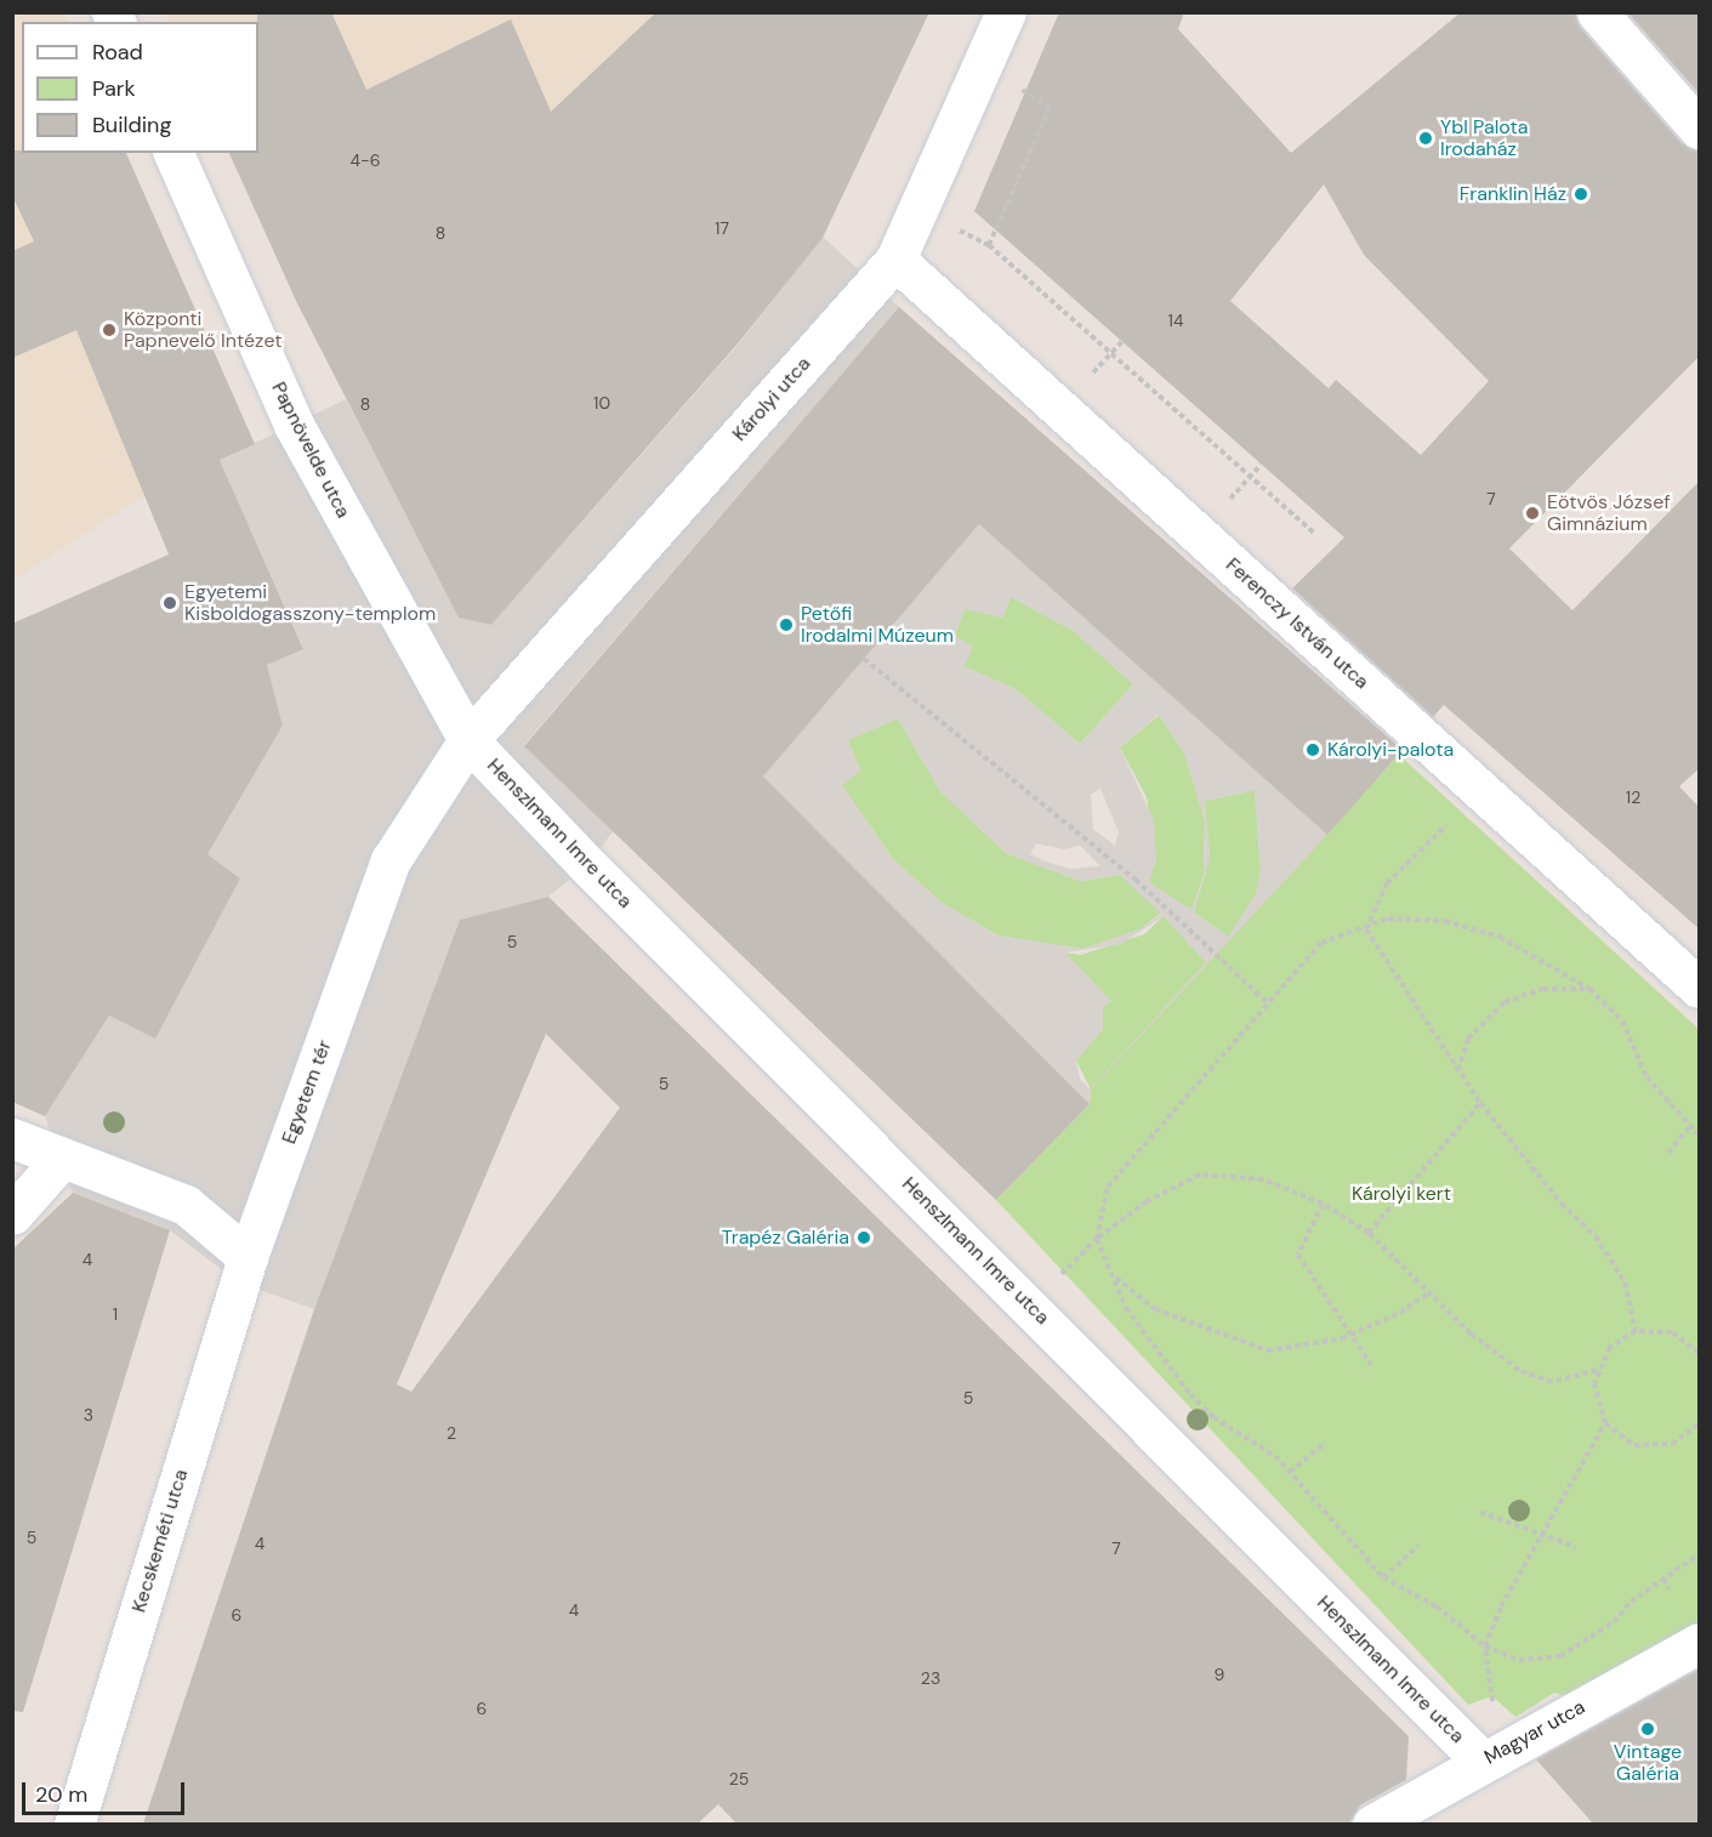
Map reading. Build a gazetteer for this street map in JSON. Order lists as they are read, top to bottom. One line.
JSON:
{"streets":{"street":["Károlyi utca","Papnövelde utca","Ferenczy István utca","Henszlmann Imre utca","Egyetem tér","Kecskeméti utca","Magyar utca"]},"crossings":[["Károlyi utca","Papnövelde utca"],["Károlyi utca","Ferenczy István utca"],["Károlyi utca","Henszlmann Imre utca"],["Károlyi utca","Egyetem tér"],["Papnövelde utca","Henszlmann Imre utca"],["Papnövelde utca","Egyetem tér"],["Henszlmann Imre utca","Egyetem tér"],["Henszlmann Imre utca","Magyar utca"],["Egyetem tér","Kecskeméti utca"]],"parks":["Károlyi kert"],"places":["Ybl Palota Irodaház","Franklin Ház","Központi Papnevelő Intézet","Eötvös József Gimnázium","Egyetemi Kisboldogasszony-templom","Petőfi Irodalmi Múzeum","Károlyi-palota","Trapéz Galéria","Vintage Galéria"],"house_numbers":["4-6","17","8","14","10","8","7","12","5","5","4","1","5","3","2","5","4","7","4","6","9","23","6","25"],"legend":["Road","Park","Building"],"scale_bar":"20 m"}
